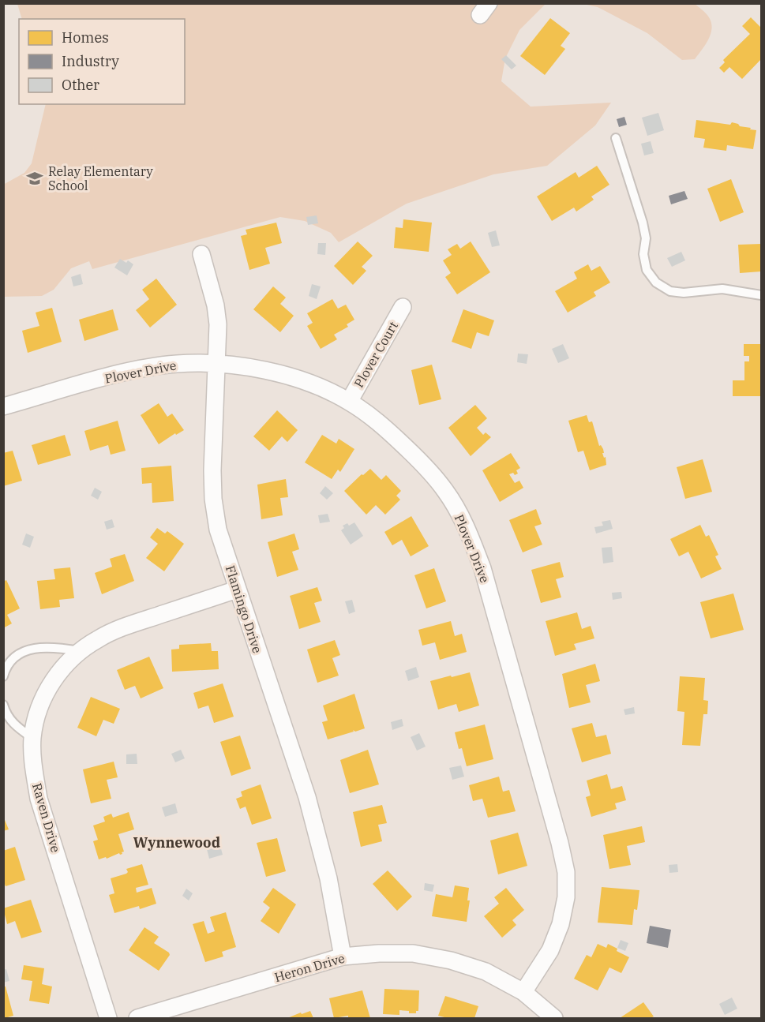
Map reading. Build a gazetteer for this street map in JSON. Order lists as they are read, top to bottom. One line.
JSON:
{"streets":{"street":["Plover Court","Plover Drive","Flamingo Drive","Raven Drive","Heron Drive"]},"crossings":[["Plover Court","Plover Drive"],["Plover Drive","Flamingo Drive"],["Plover Drive","Heron Drive"],["Flamingo Drive","Raven Drive"],["Flamingo Drive","Heron Drive"]],"districts":["Wynnewood"],"places":{"school or university":["Relay Elementary School"]},"legend":["Homes","Industry","Other"]}
